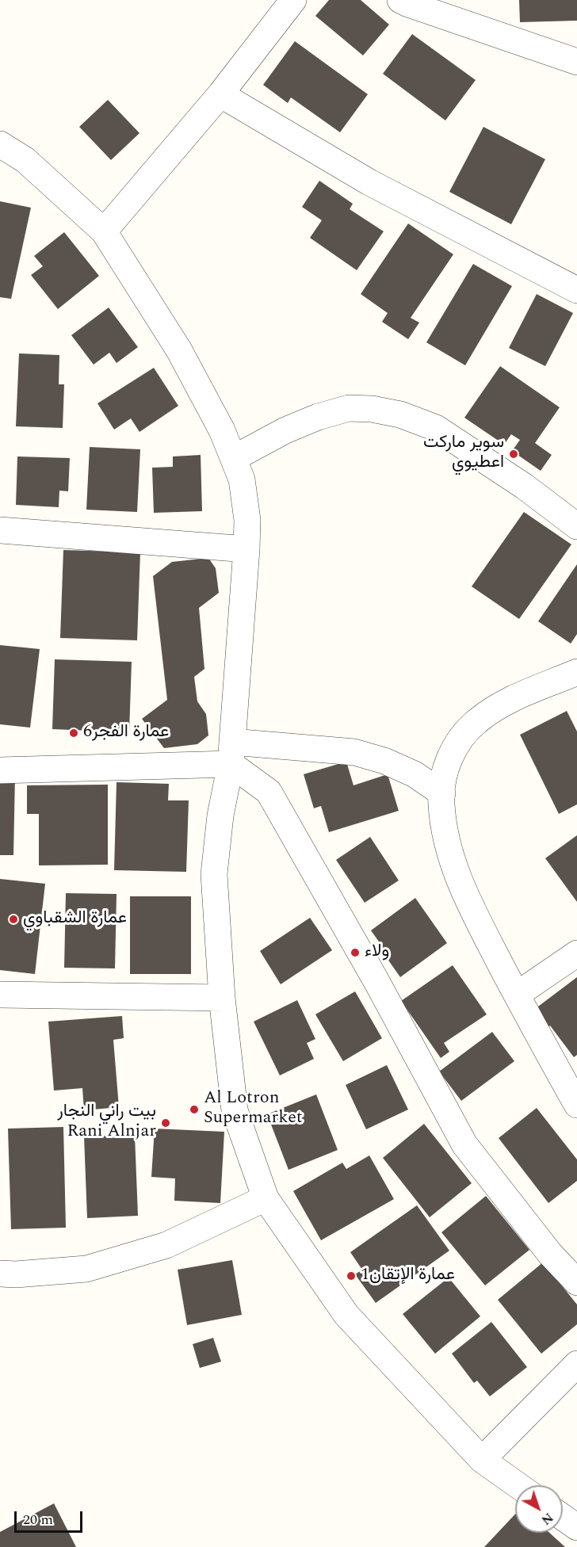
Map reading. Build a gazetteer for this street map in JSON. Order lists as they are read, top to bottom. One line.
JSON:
{"places":["سوير ماركت اعطيوي","عمارة الفجر6","عمارة الشقباوي","ولاء","Al Lotron Supermarket","بيت راني النجار Rani Alnjar","عمارة الإتقان1"],"scale_bar":"20 m","north":"bottom right"}
